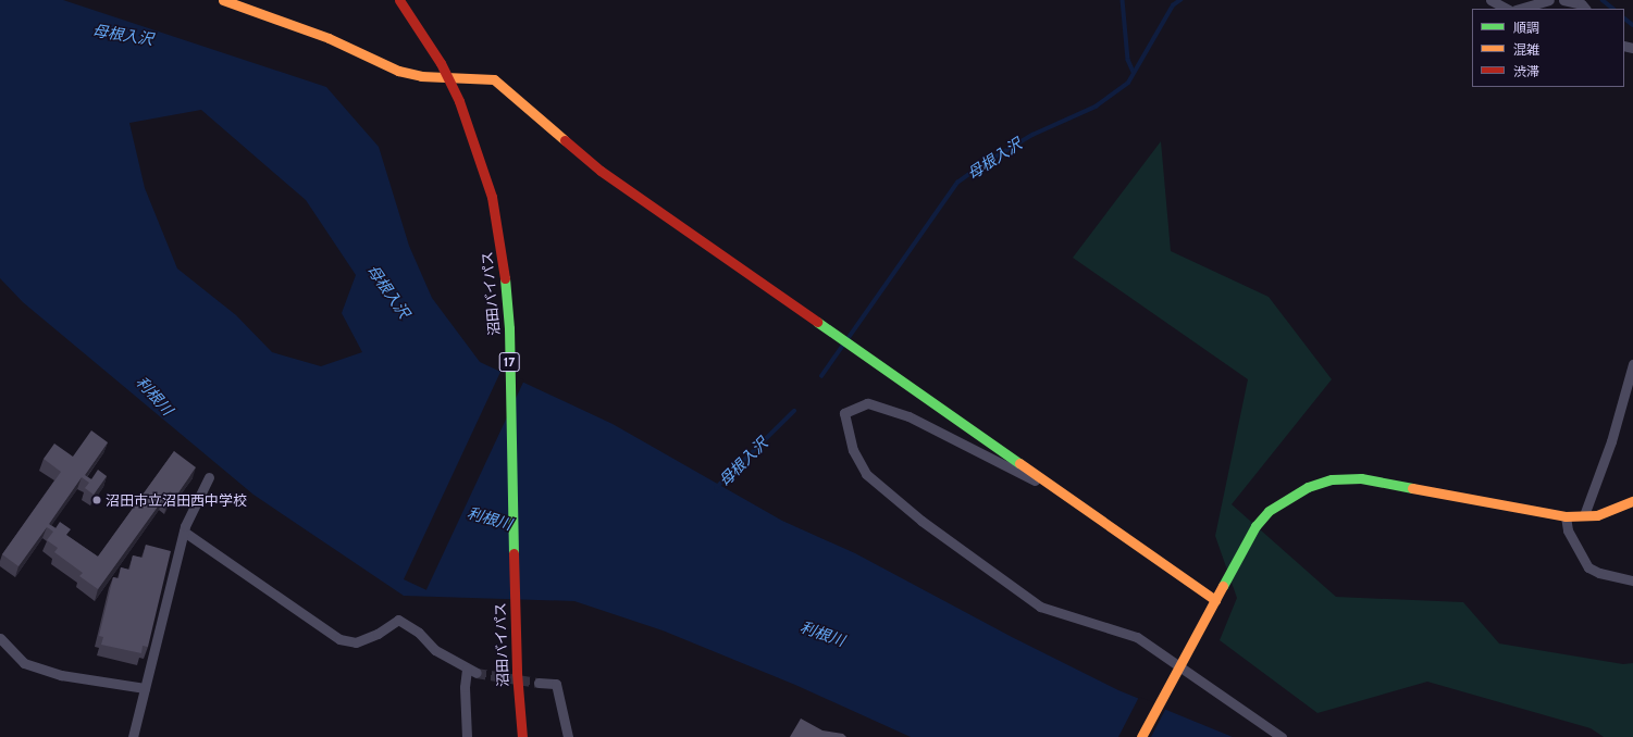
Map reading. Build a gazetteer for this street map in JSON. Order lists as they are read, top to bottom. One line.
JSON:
{"streets":{"main road":["沼田バイパス","17"]},"water":["母根入沢","利根川"],"places":["沼田市立沼田西中学校"],"legend":["順調","混雑","渋滞"]}
